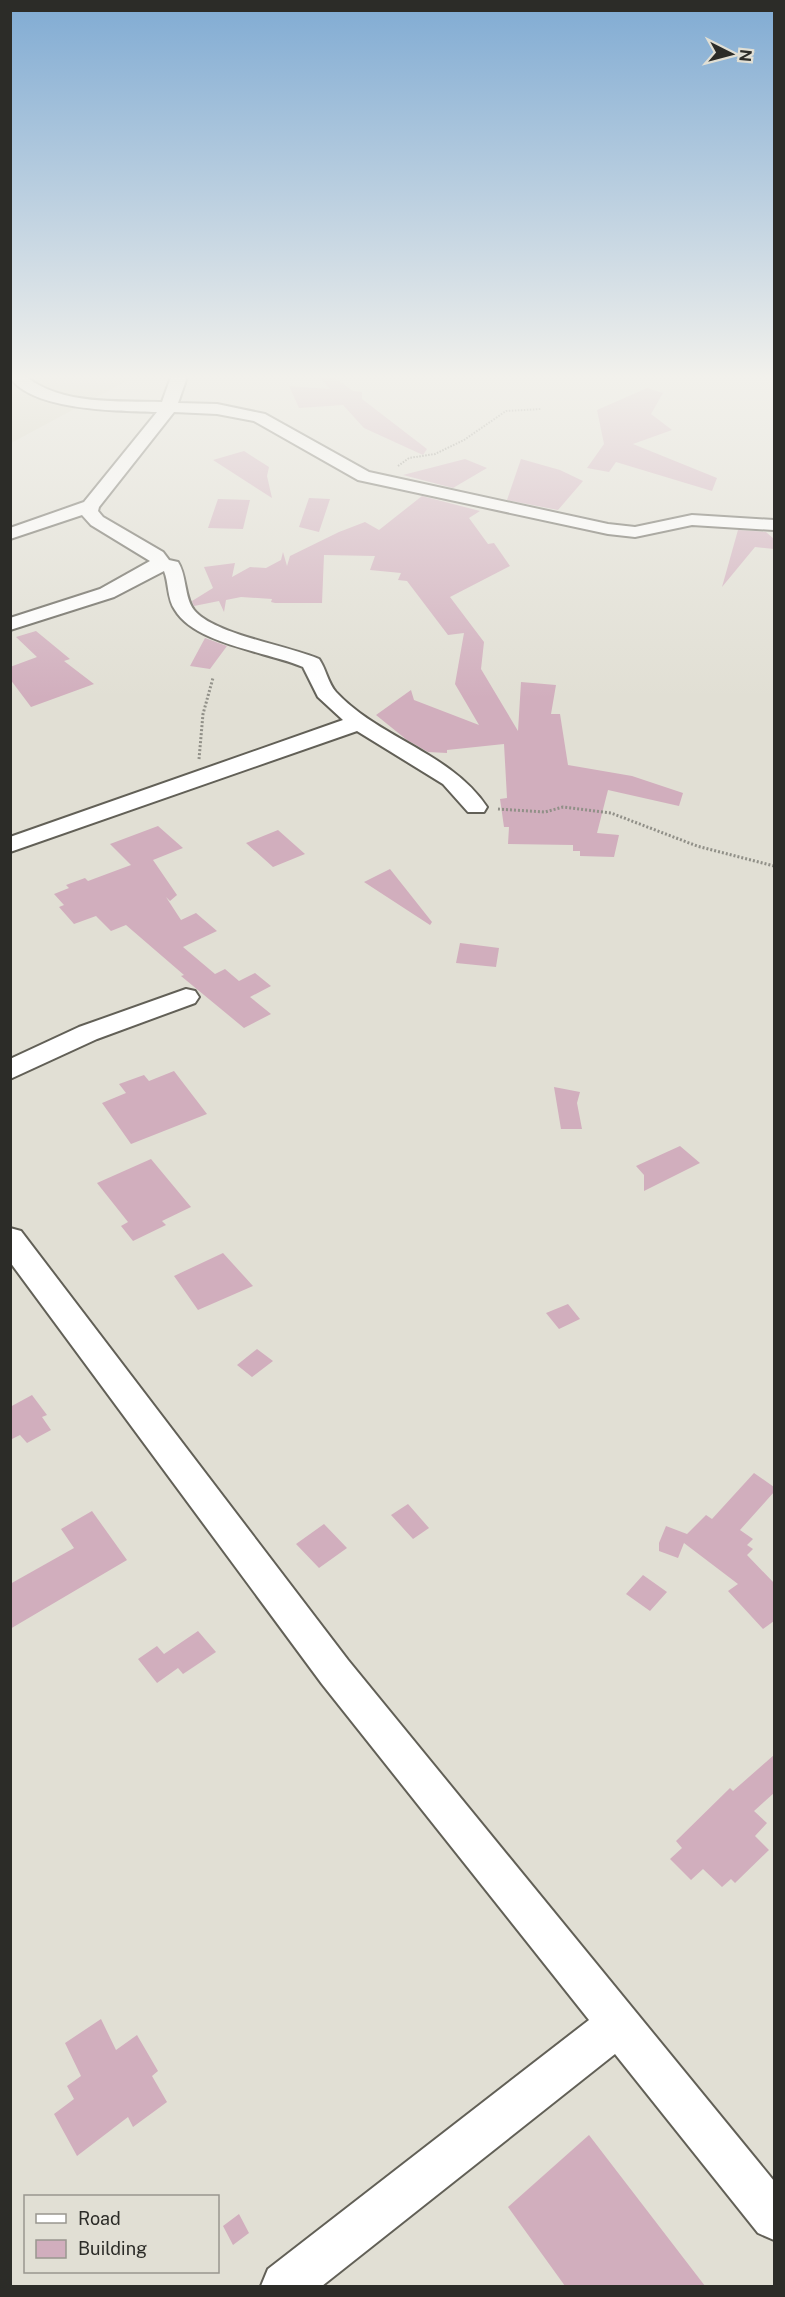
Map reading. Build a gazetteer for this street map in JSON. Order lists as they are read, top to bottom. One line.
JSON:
{"legend":["Road","Building"],"north":"right"}
